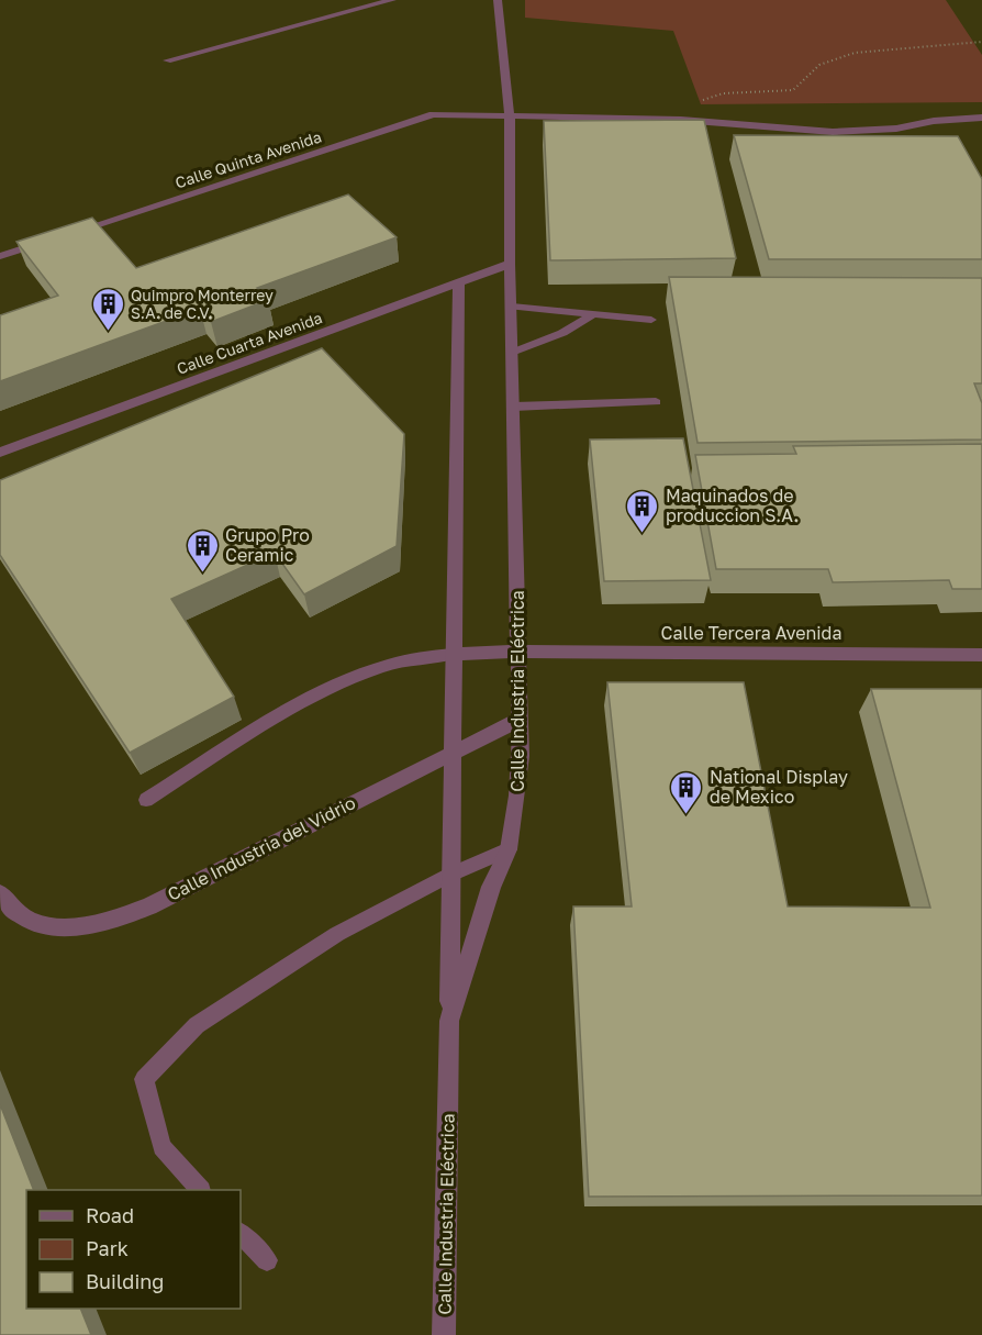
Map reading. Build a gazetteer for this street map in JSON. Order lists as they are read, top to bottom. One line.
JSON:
{"streets":{"street":["Calle Quinta Avenida","Calle Cuarta Avenida","Calle Tercera Avenida","Calle Industria Eléctrica","Calle Industria del Vidrio"]},"crossings":[["Calle Quinta Avenida","Calle Industria Eléctrica"],["Calle Cuarta Avenida","Calle Industria Eléctrica"],["Calle Tercera Avenida","Calle Industria Eléctrica"],["Calle Industria Eléctrica","Calle Industria del Vidrio"]],"places":{"building":["Quimpro Monterrey S.A. de C.V.","Maquinados de produccion S.A.","Grupo Pro Ceramic","National Display de Mexico"]},"legend":["Road","Park","Building"]}
